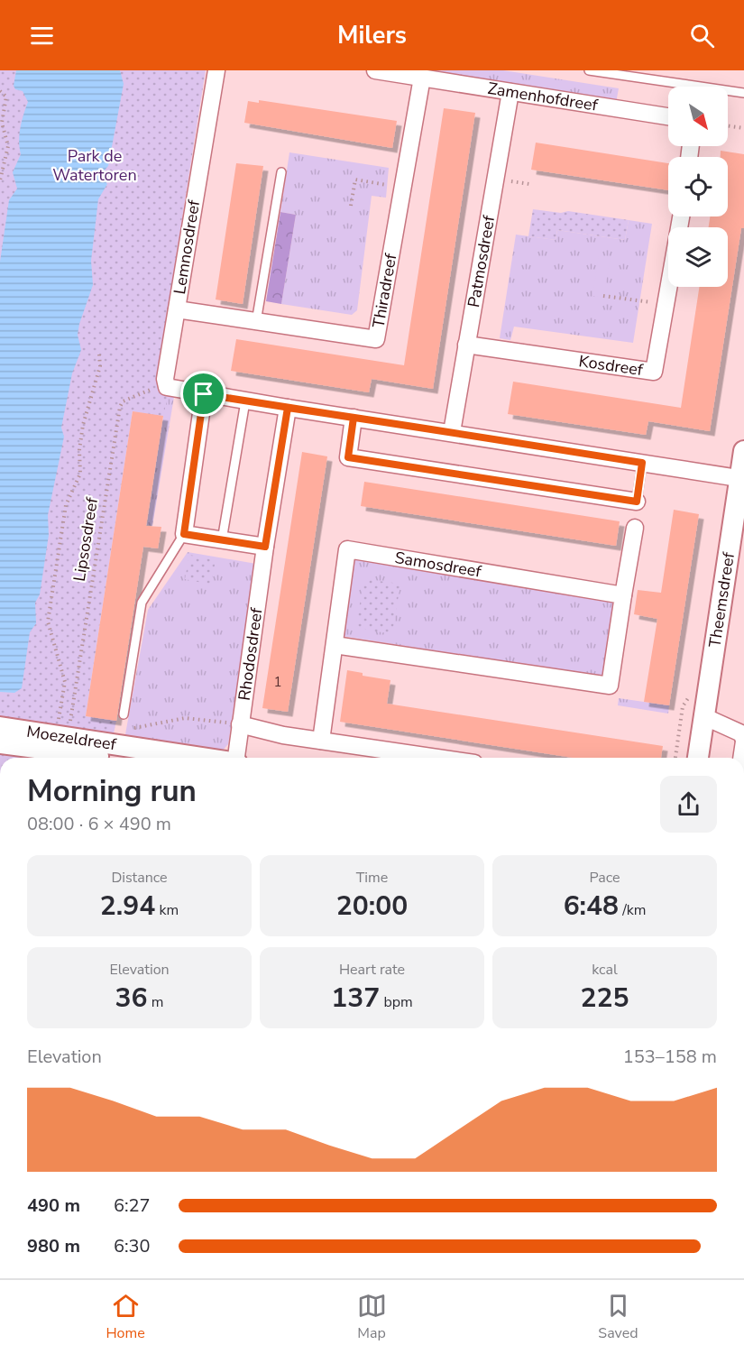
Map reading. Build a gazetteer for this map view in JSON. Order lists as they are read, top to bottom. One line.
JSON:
{"streets":{"street":["Zamenhofdreef","Lemnosdreef","Patmosdreef","Thiradreef","Kosdreef","Samosdreef","Theemsdreef","Rhodosdreef","Moezeldreef"],"path":["Lipsosdreef"]},"crossings":[["Zamenhofdreef","Patmosdreef"],["Zamenhofdreef","Thiradreef"],["Lemnosdreef","Thiradreef"],["Lemnosdreef","Lipsosdreef"],["Patmosdreef","Kosdreef"]],"parks":["Park de Watertoren"],"house_numbers":["1"],"north":"bottom right","page":{"header":"Milers","heading":["Morning run","08:00 · 6 × 490 m"],"stats":[["Distance","2.94 km"],["Time","20:00"],["Pace","6:48 /km"],["Elevation","36 m"],["Heart rate","137 bpm"],["kcal","225"]],"chart":["Elevation","153–158 m"],"list":[{"name":"490 m","note":"6:27"},{"name":"980 m","note":"6:30"}],"tabs":["Home","Map","Saved"]}}
